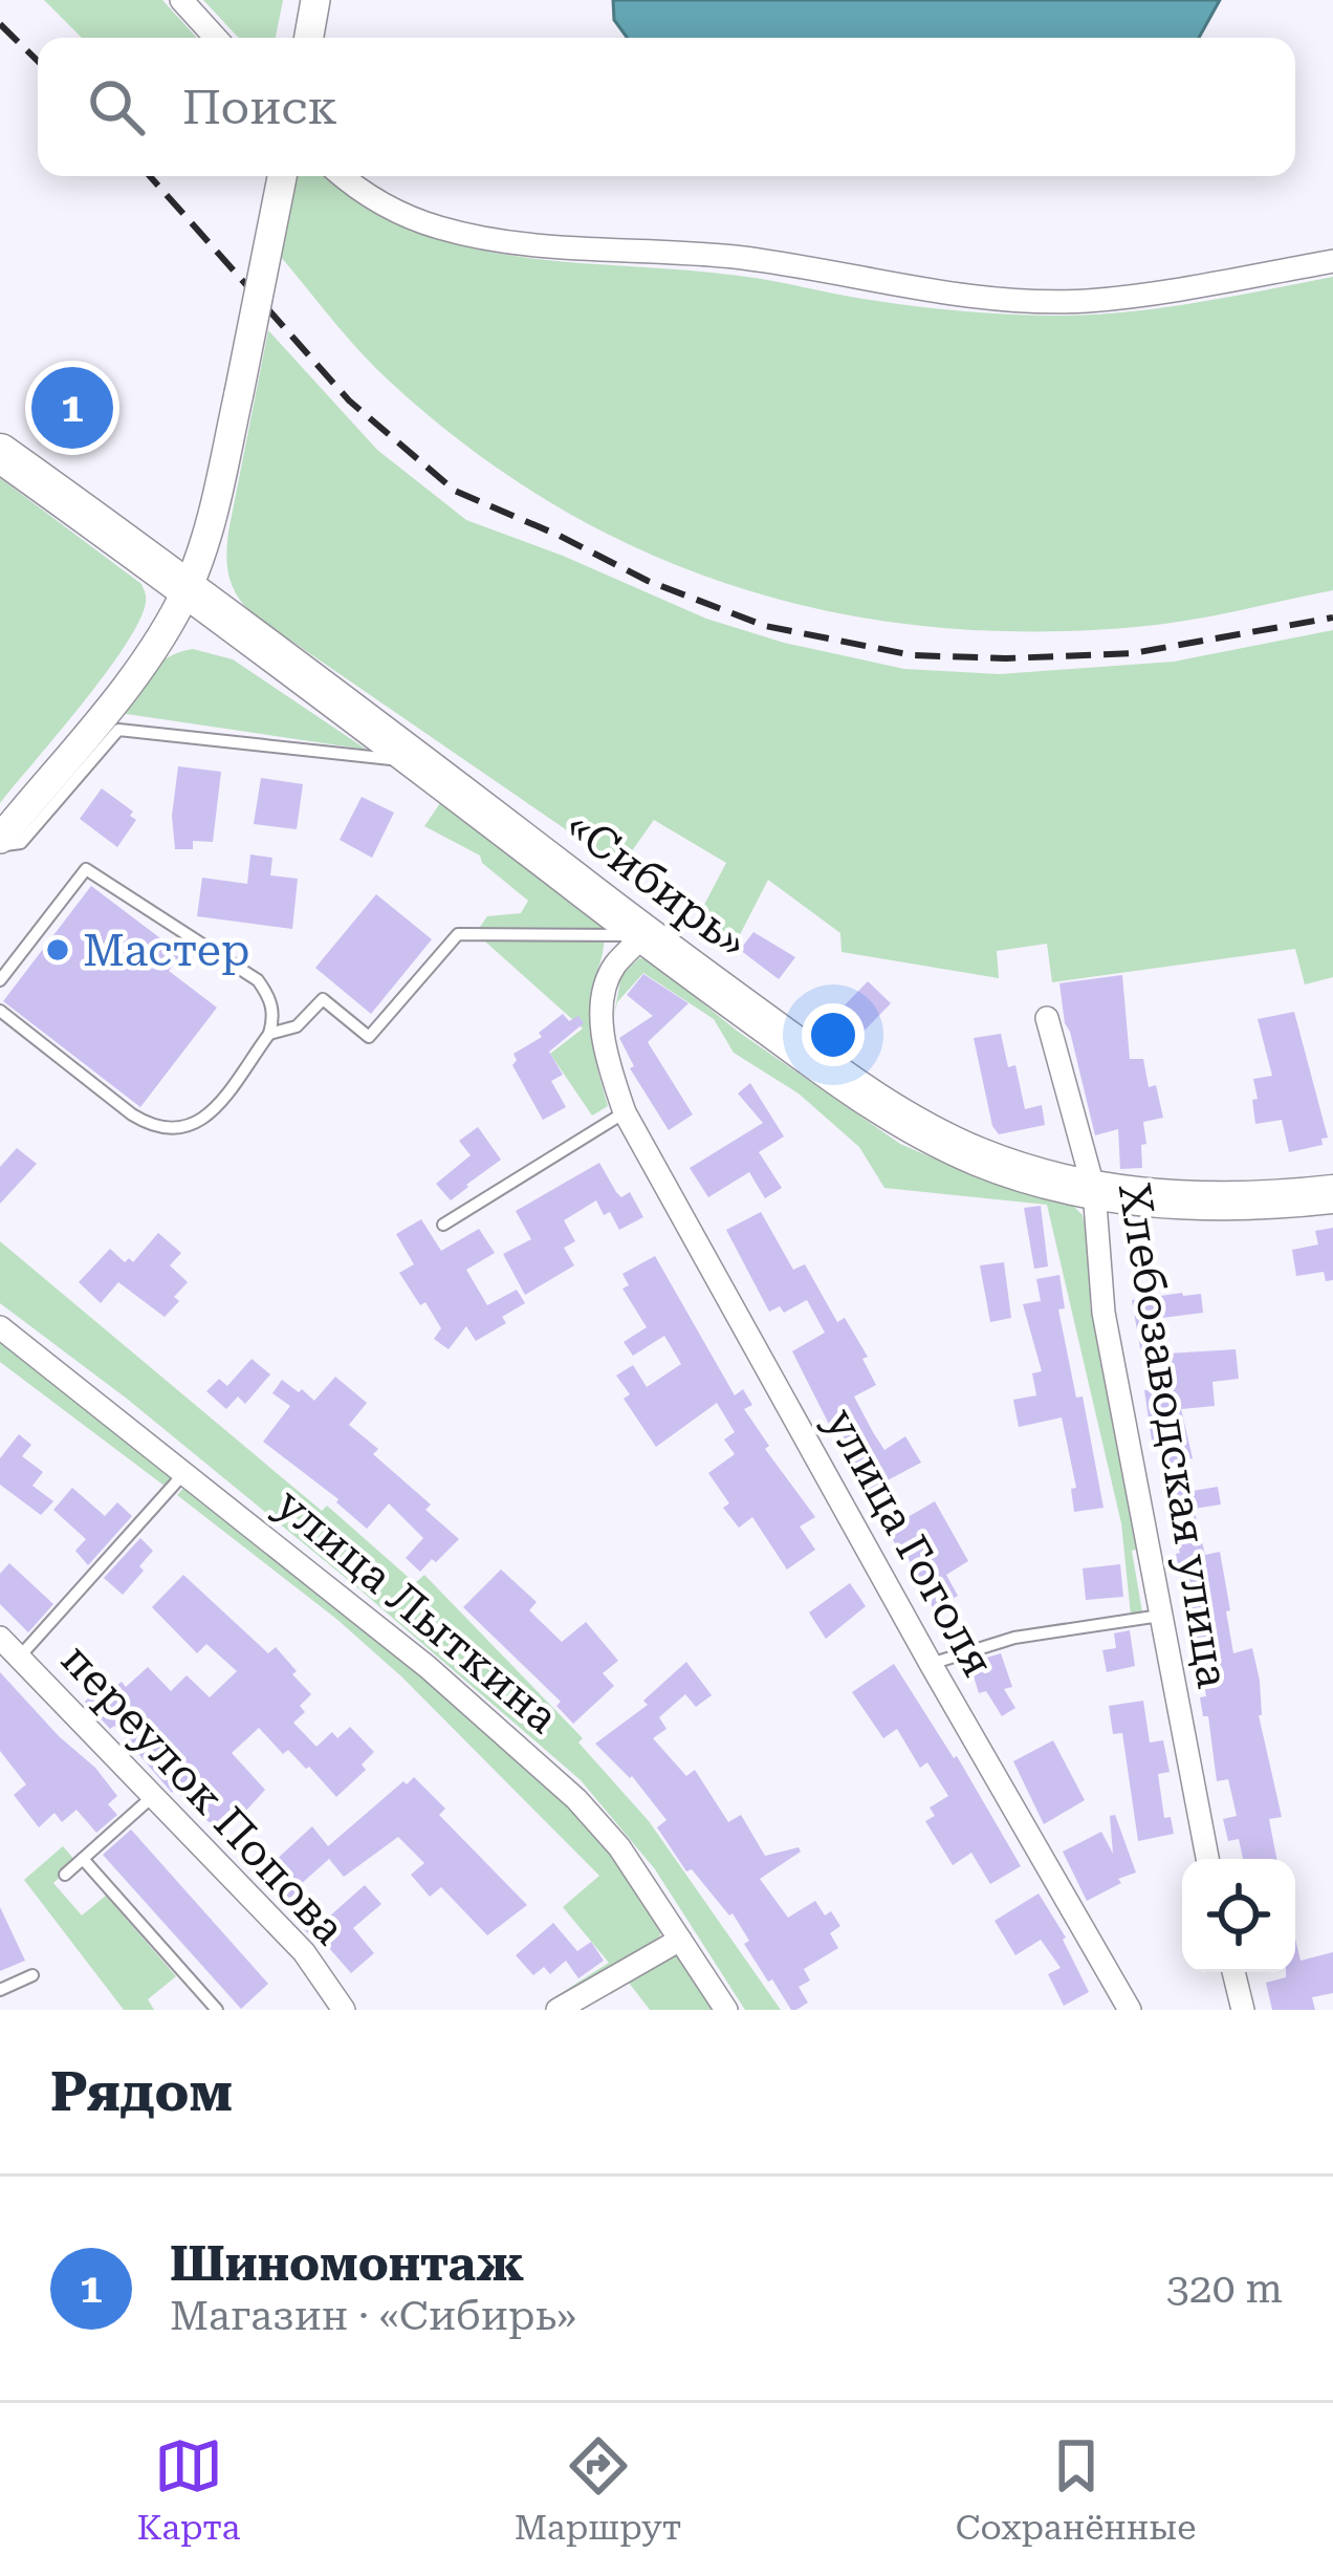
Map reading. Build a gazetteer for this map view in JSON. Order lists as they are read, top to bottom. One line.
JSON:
{"streets":{"highway":["«Сибирь»"],"street":["Хлебозаводская улица","улица Гоголя","улица Лыткина","переулок Попова"]},"crossings":[["«Сибирь»","Хлебозаводская улица"],["«Сибирь»","улица Гоголя"]],"places":["Мастер"],"page":{"search":"Поиск","pins":"1","heading":"Рядом","list":[{"mark":"1","name":"Шиномонтаж","note":"Магазин · «Сибирь»","value":"320 m"}],"nav":["Карта","Маршрут","Сохранённые"]}}
